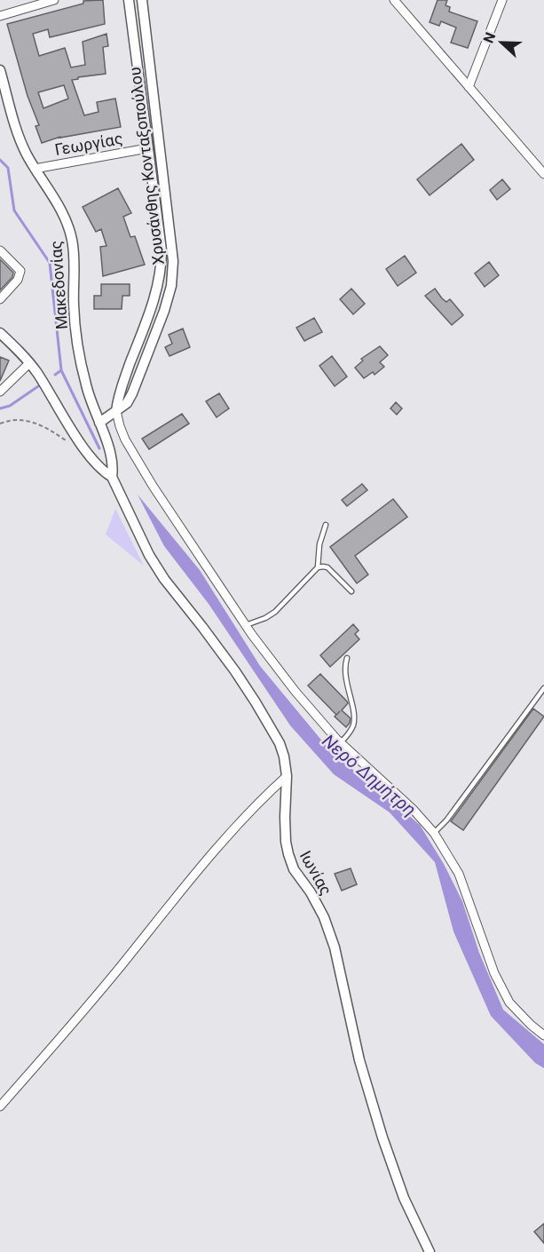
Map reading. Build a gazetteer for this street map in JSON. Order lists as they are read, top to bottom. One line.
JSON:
{"streets":{"street":["Γεωργίας","Χρυσάνθης Κονταξοπούλου","Μακεδονίας","Ιωνίας"]},"crossings":[["Γεωργίας","Χρυσάνθης Κονταξοπούλου"],["Γεωργίας","Μακεδονίας"],["Χρυσάνθης Κονταξοπούλου","Μακεδονίας"],["Μακεδονίας","Ιωνίας"]],"water":["Νερό Δημήτρη"],"north":"left"}
